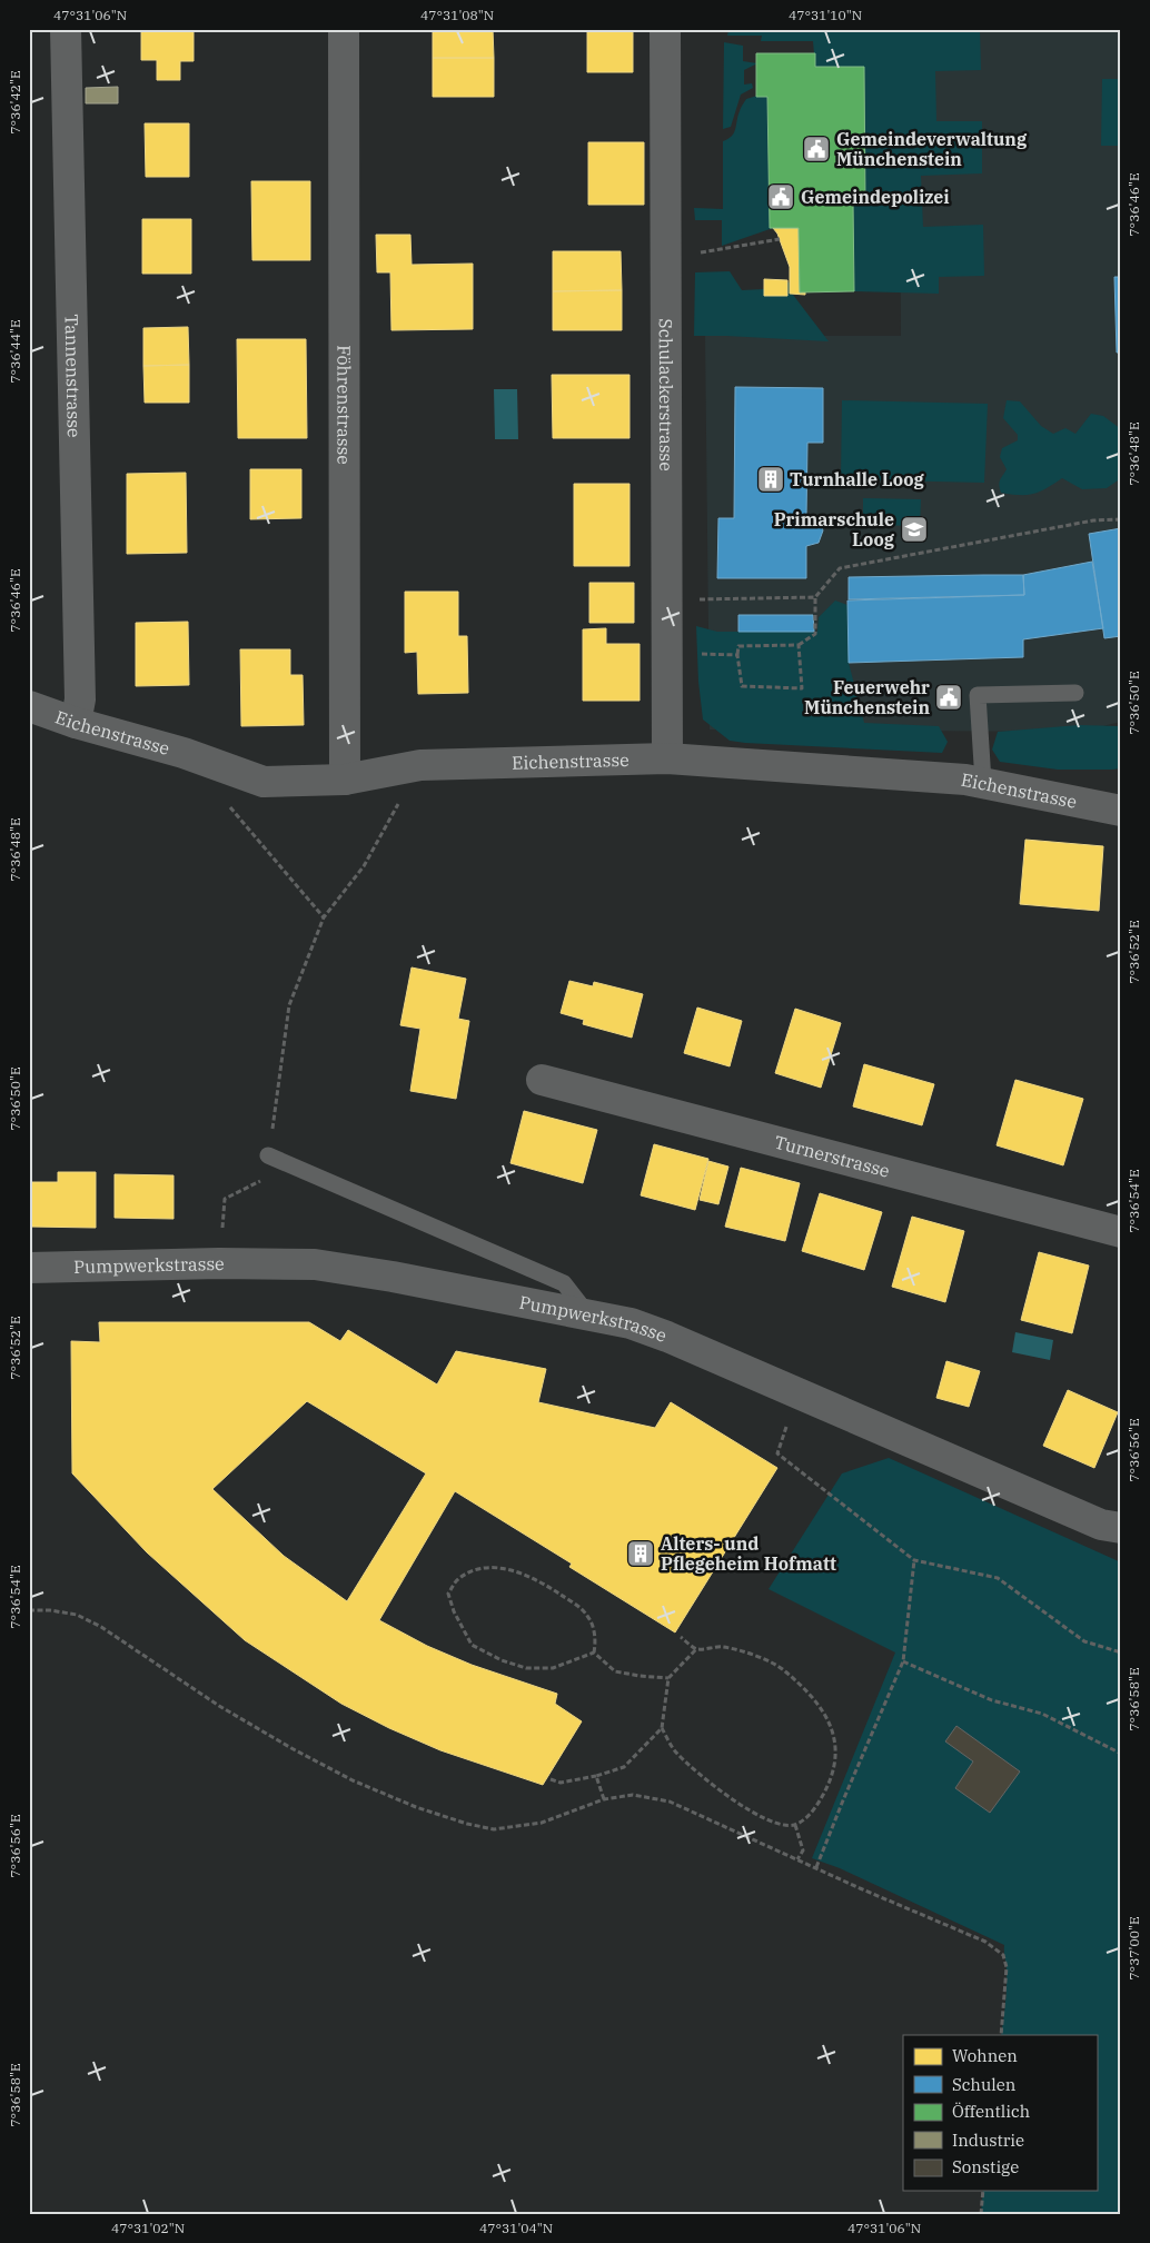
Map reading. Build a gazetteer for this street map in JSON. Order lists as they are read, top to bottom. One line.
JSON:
{"streets":{"street":["Tannenstrasse","Schulackerstrasse","Föhrenstrasse","Eichenstrasse","Turnerstrasse","Pumpwerkstrasse"]},"crossings":[["Tannenstrasse","Eichenstrasse"],["Schulackerstrasse","Eichenstrasse"],["Föhrenstrasse","Eichenstrasse"]],"places":{"public building":["Gemeindeverwaltung Münchenstein","Gemeindepolizei","Feuerwehr Münchenstein"],"building":["Turnhalle Loog","Alters- und Pflegeheim Hofmatt"],"school or university":["Primarschule Loog"]},"legend":["Wohnen","Schulen","Öffentlich","Industrie","Sonstige"],"coordinates":["47°31'06\"N","47°31'08\"N","47°31'10\"N","7°36'42\"E","7°36'46\"E","7°36'44\"E","7°36'48\"E","7°36'50\"E","7°36'52\"E","7°36'54\"E","7°36'56\"E","7°36'58\"E","7°37'00\"E","47°31'02\"N","47°31'04\"N"]}
